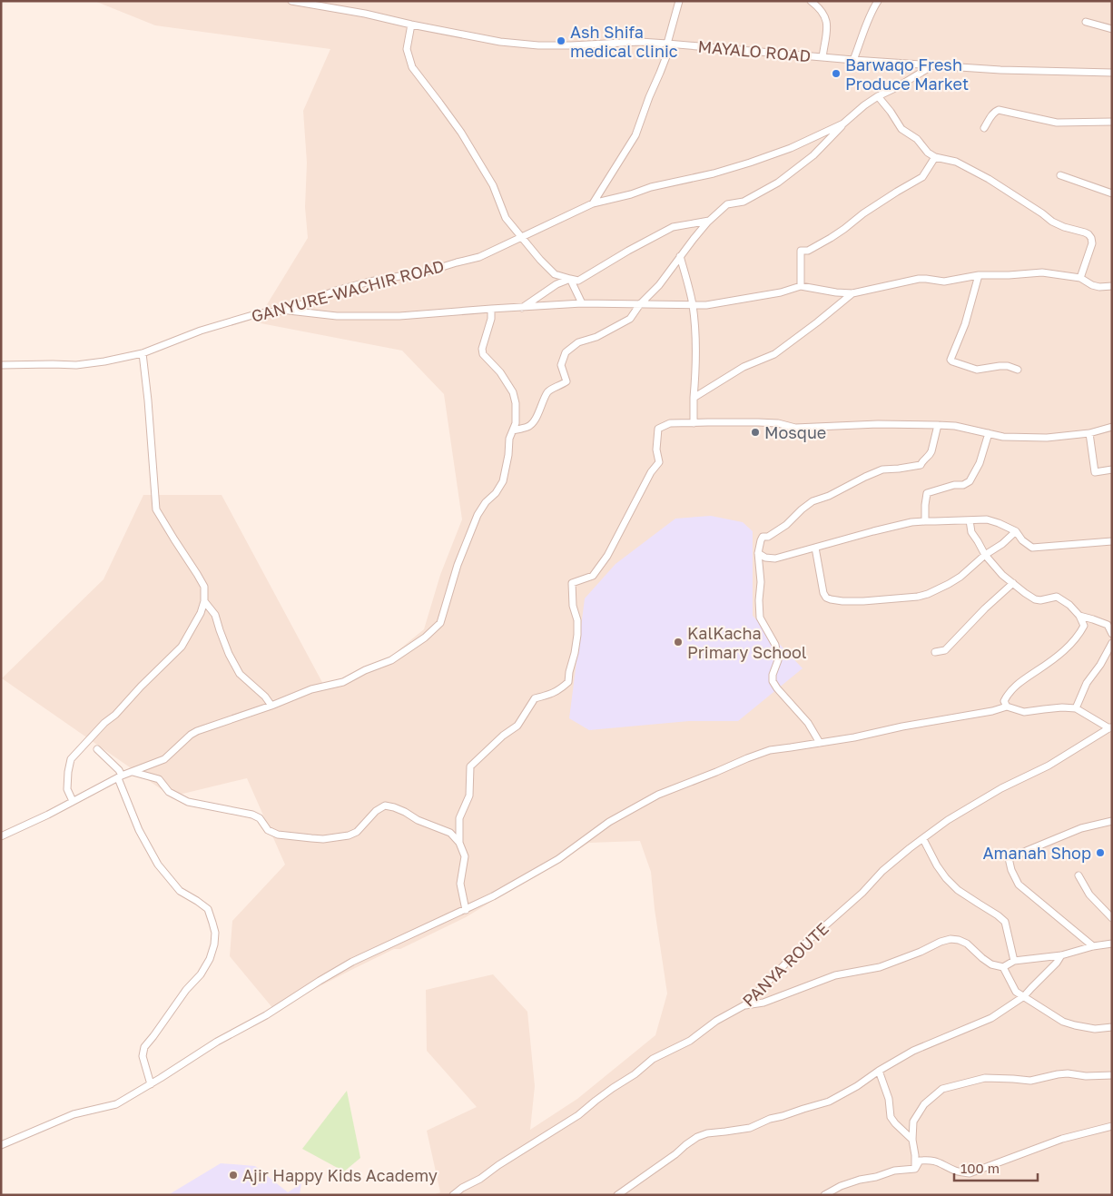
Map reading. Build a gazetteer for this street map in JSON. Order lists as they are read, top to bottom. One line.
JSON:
{"streets":{"street":["MAYALO ROAD","GANYURE-WACHIR ROAD","PANYA ROUTE"]},"crossings":[["MAYALO ROAD","GANYURE-WACHIR ROAD"]],"places":["Ash Shifa medical clinic","Barwaqo Fresh Produce Market","Mosque","KalKacha Primary School","Amanah Shop","Ajir Happy Kids Academy"],"scale_bar":"100 m"}
